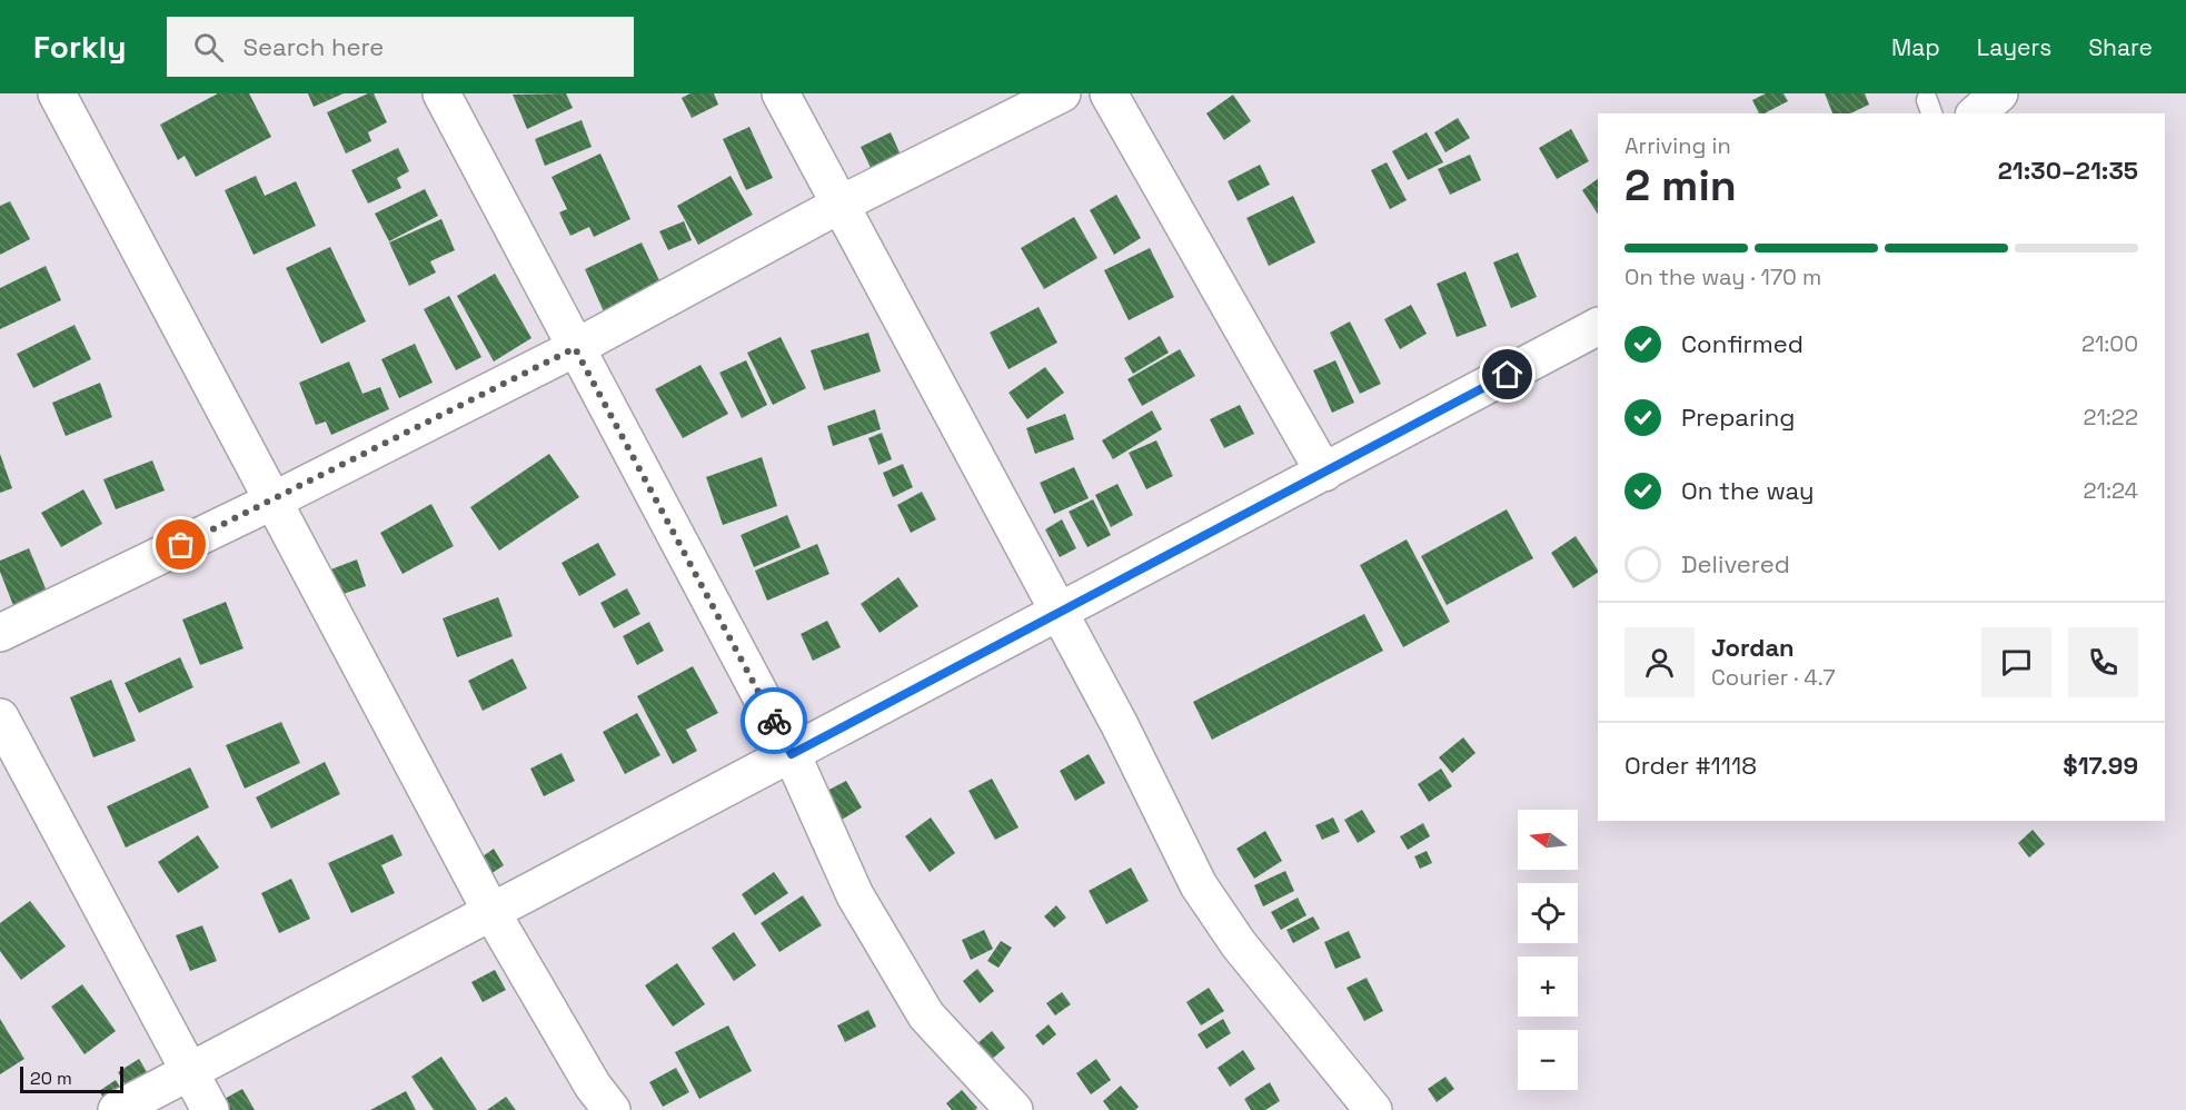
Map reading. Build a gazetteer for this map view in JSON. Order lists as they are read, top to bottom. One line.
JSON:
{"scale_bar":"20 m","north":"left","page":{"header":"Forkly","search":"Search here","nav":["Map","Layers","Share"],"heading":["2 min","Arriving in","21:30–21:35"],"panel":["Jordan","Courier · 4.7","Order #1118","$17.99"],"bar":"On the way · 170 m","list":[["Confirmed","21:00"],["Preparing","21:22"],["On the way","21:24"],"Delivered"],"map_buttons":["+","−"],"scale":"20 m"}}
